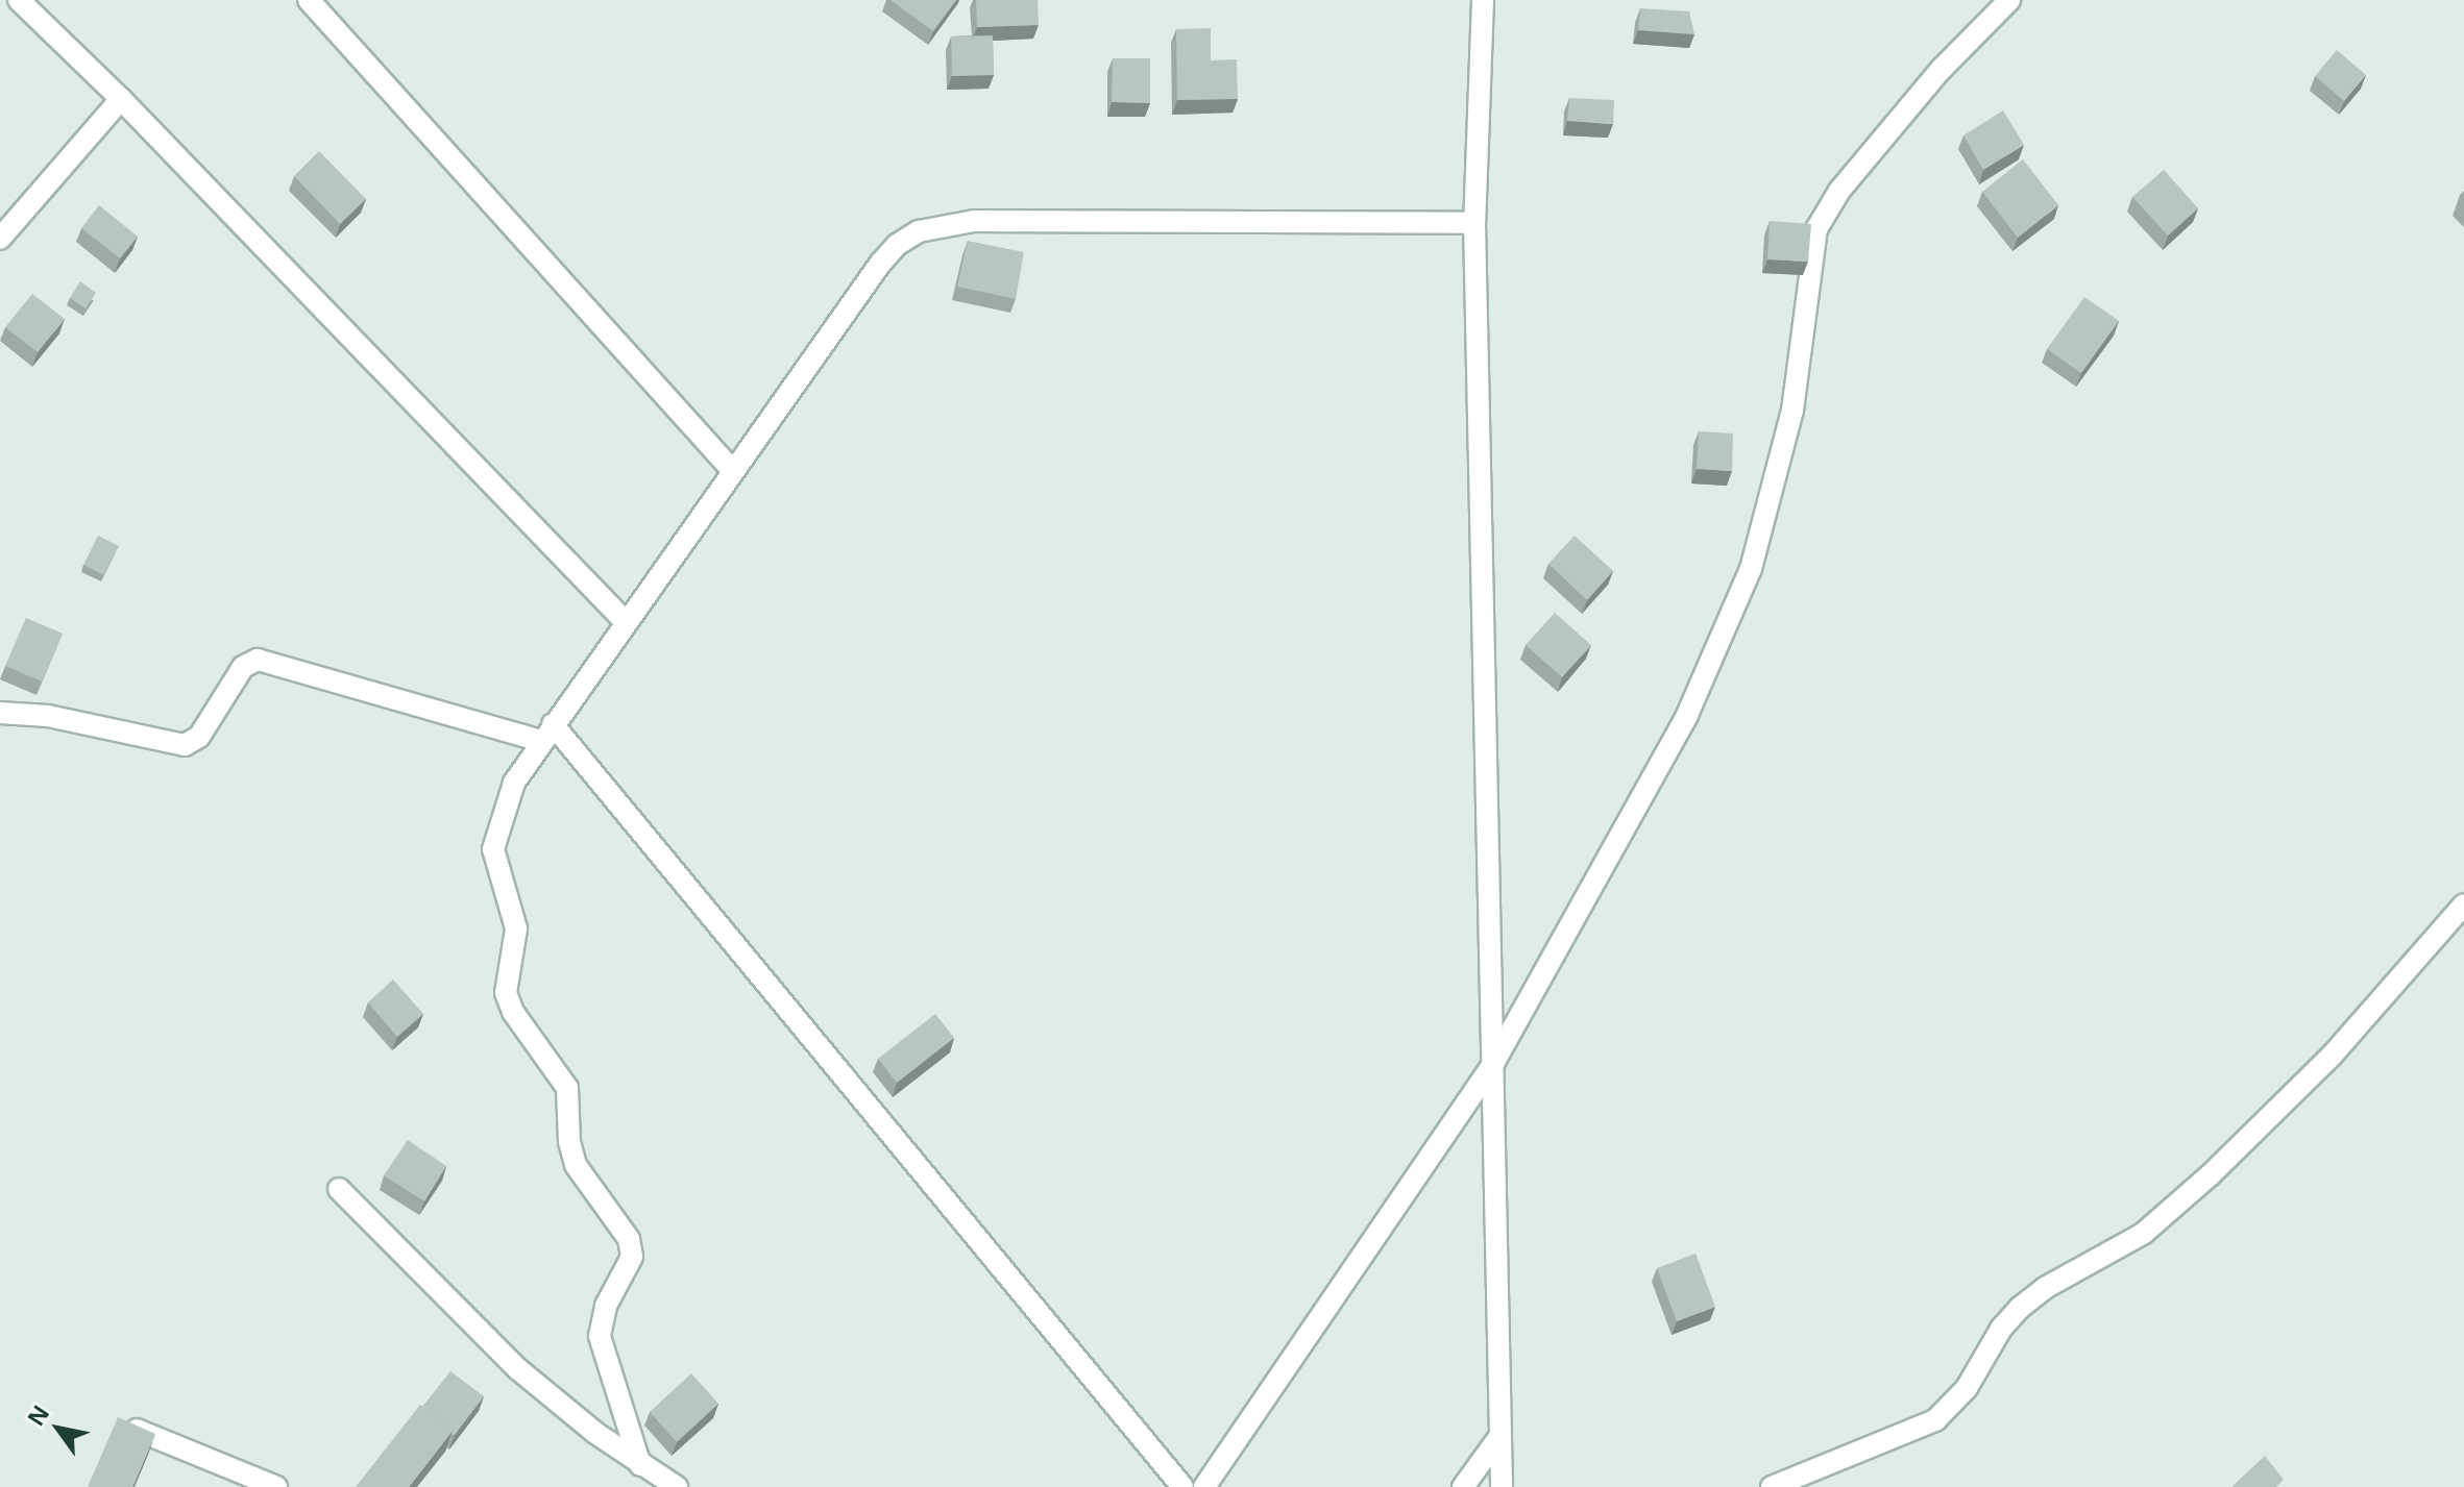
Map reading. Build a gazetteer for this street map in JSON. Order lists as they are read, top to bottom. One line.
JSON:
{"north":"top left"}
